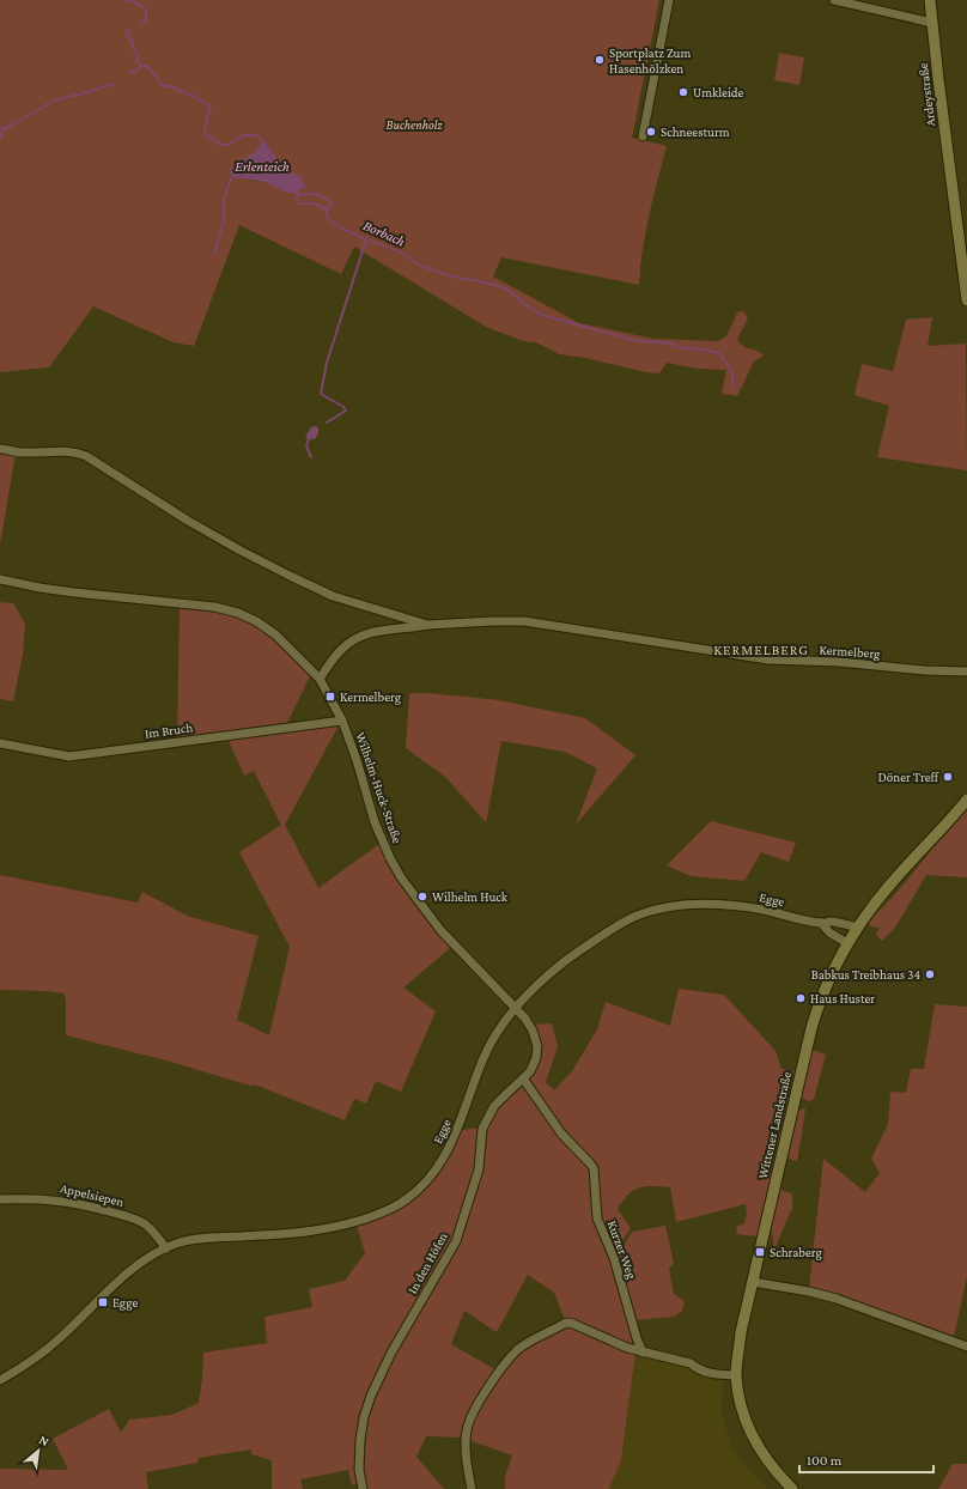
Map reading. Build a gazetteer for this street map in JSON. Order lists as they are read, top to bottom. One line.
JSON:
{"streets":{"main road":["Ardeystraße","Wittener Landstraße"],"street":["Kermelberg","Im Bruch","Wilhelm-Huck-Straße","Egge","Appelsiepen","Kurzer Weg","In den Höfen"]},"crossings":[["Im Bruch","Wilhelm-Huck-Straße"],["Wilhelm-Huck-Straße","Egge"],["Wilhelm-Huck-Straße","In den Höfen"],["Egge","Wittener Landstraße"],["Egge","Appelsiepen"],["Egge","In den Höfen"],["Kurzer Weg","In den Höfen"]],"districts":["KERMELBERG"],"water":["Erlenteich","Borbach"],"parks":["Buchenholz"],"places":{"other":["Sportplatz Zum Hasenhölzken","Umkleide","Schneesturm","Döner Treff","Wilhelm Huck","Babkus Treibhaus 34","Haus Huster"],"transit":["Kermelberg","Schraberg","Egge"]},"scale_bar":"100 m","north":"top right"}
